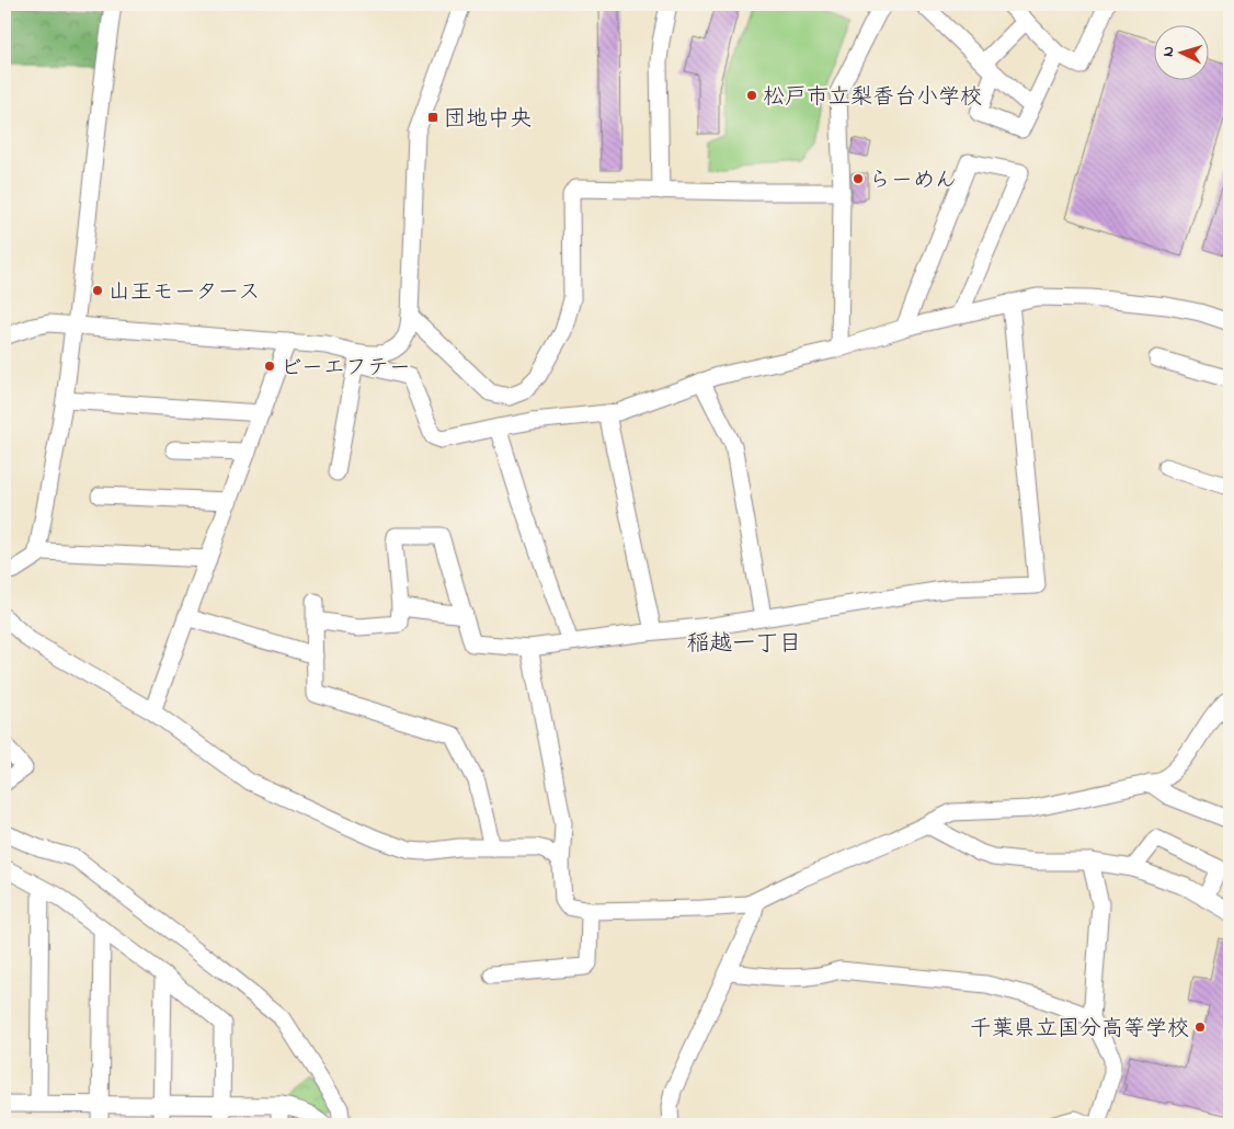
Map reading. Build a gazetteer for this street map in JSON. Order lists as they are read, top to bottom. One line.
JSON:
{"districts":["稲越一丁目"],"places":{"other":["松戸市立梨香台小学校","らーめん","山王モータース","ビーエフテー","千葉県立国分高等学校"],"transit":["団地中央"]},"north":"left"}
